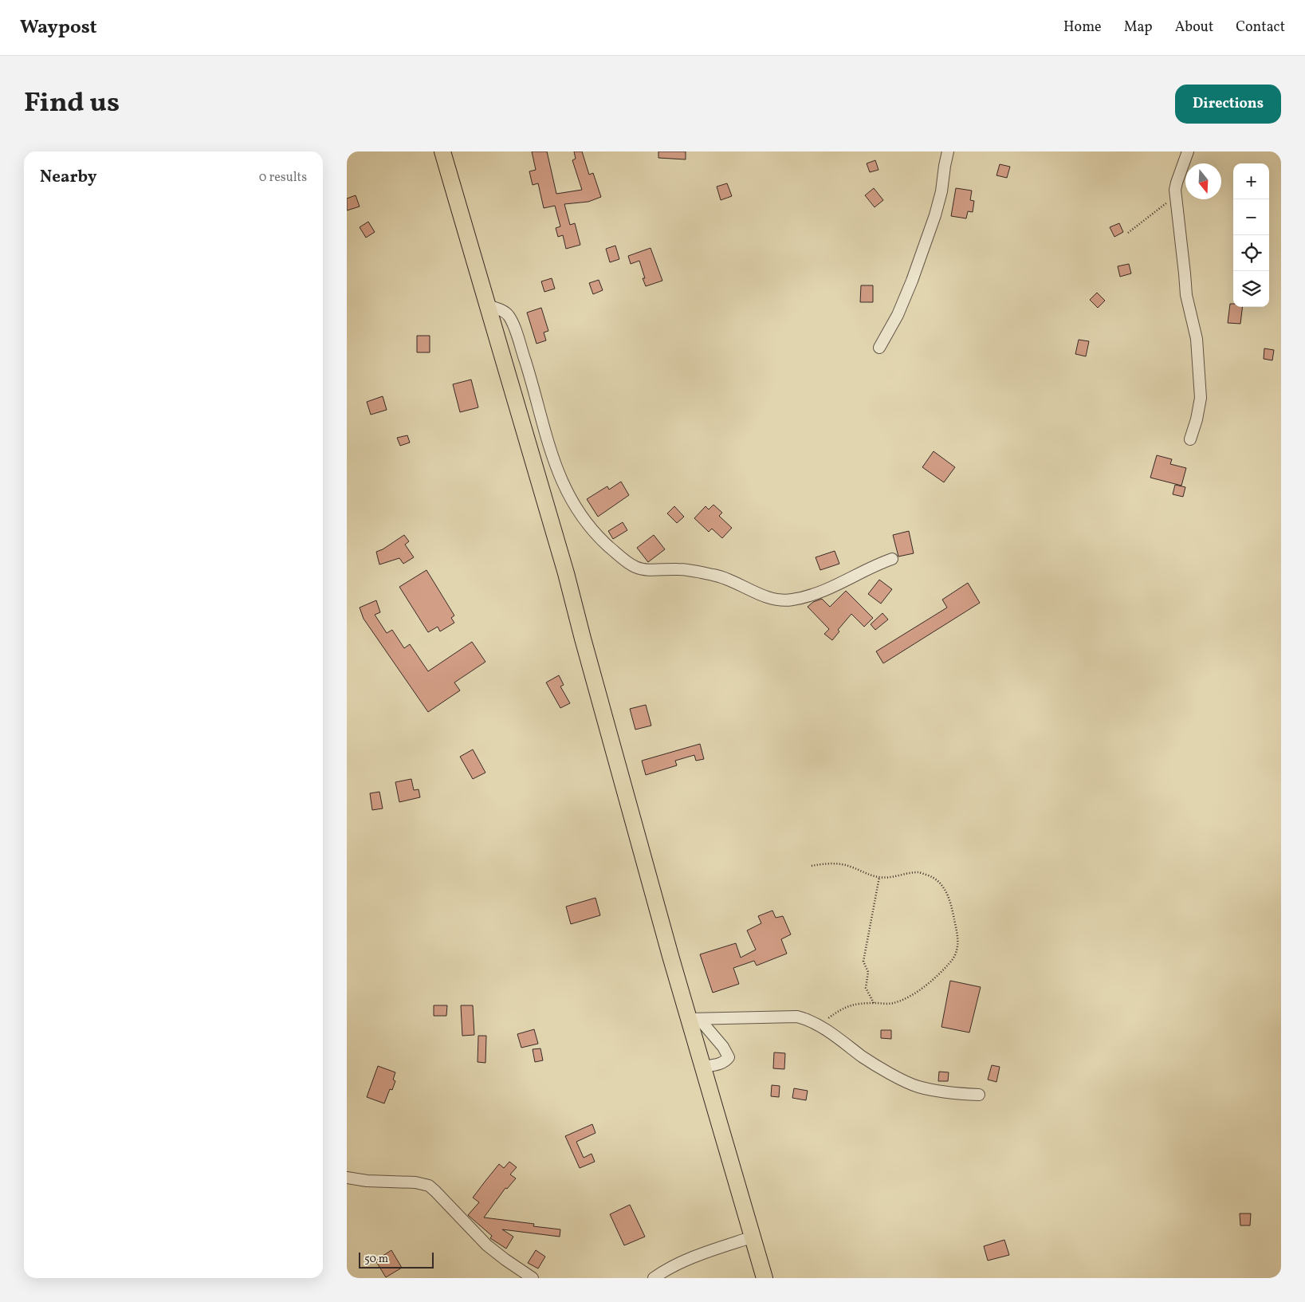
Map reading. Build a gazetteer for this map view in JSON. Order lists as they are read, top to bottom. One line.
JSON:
{"scale_bar":"50 m","north":"bottom","page":{"header":"Waypost","nav":["Home","Map","About","Contact"],"title":"Find us","buttons":"Directions","heading":["Nearby","0 results"],"map_buttons":["+","−"],"scale":"50 m"}}
